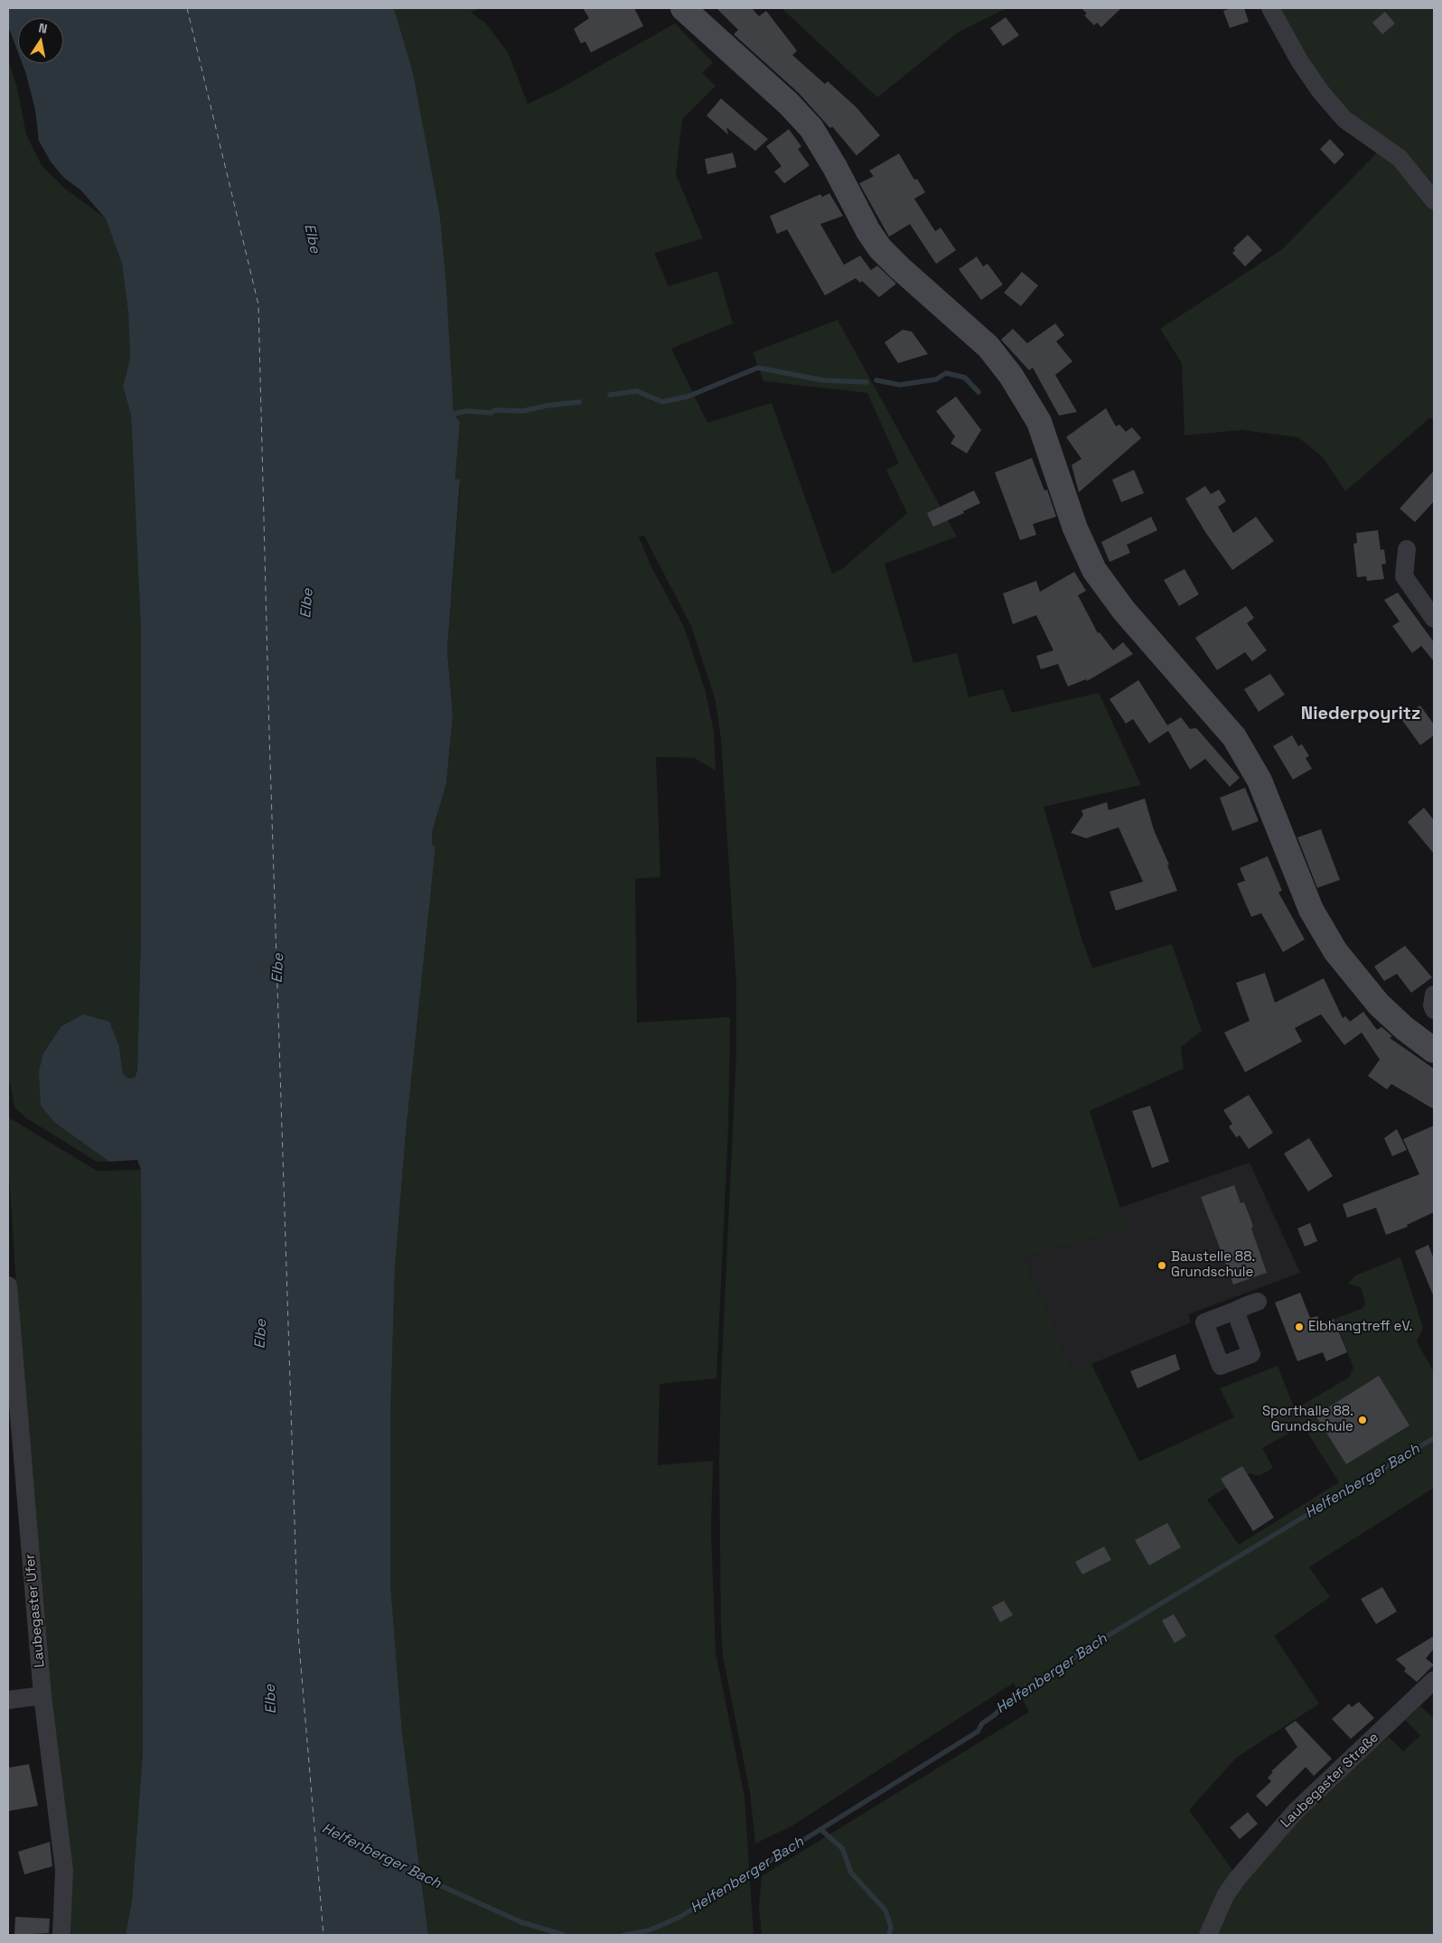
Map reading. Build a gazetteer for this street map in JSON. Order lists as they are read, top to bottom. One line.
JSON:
{"streets":{"street":["Laubegaster Ufer","Laubegaster Straße"]},"districts":["Niederpoyritz"],"water":["Elbe","Helfenberger Bach"],"places":["Baustelle 88. Grundschule","Elbhangtreff eV.","Sporthalle 88. Grundschule"],"north":"top"}
